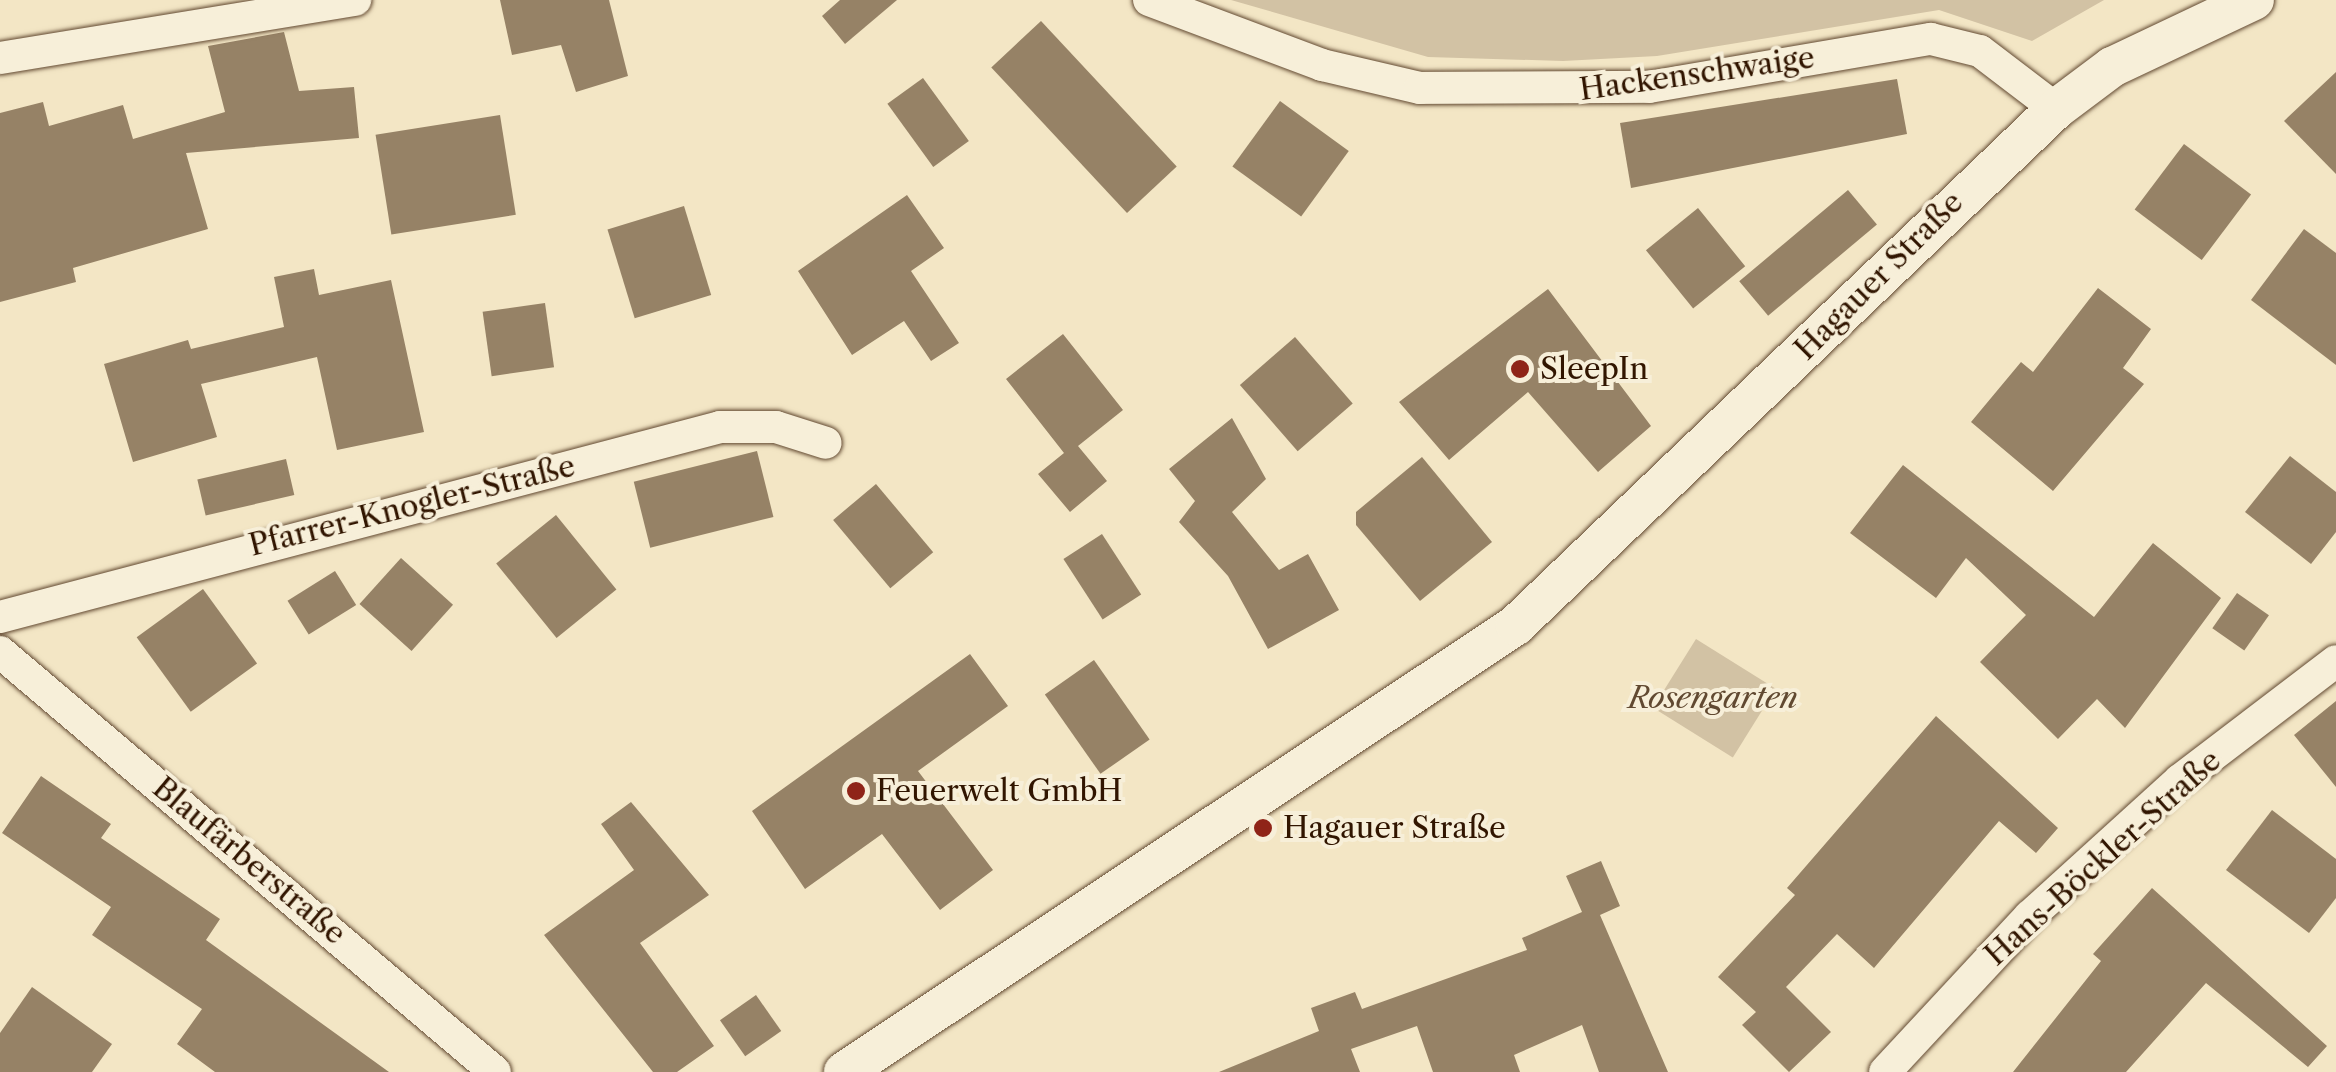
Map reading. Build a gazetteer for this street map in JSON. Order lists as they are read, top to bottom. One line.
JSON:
{"streets":{"street":["Hackenschwaige","Hagauer Straße","Pfarrer-Knogler-Straße","Hans-Böckler-Straße","Blaufärberstraße"]},"crossings":[["Hackenschwaige","Hagauer Straße"]],"parks":["Rosengarten"],"places":["SleepIn","Feuerwelt GmbH","Hagauer Straße"]}
